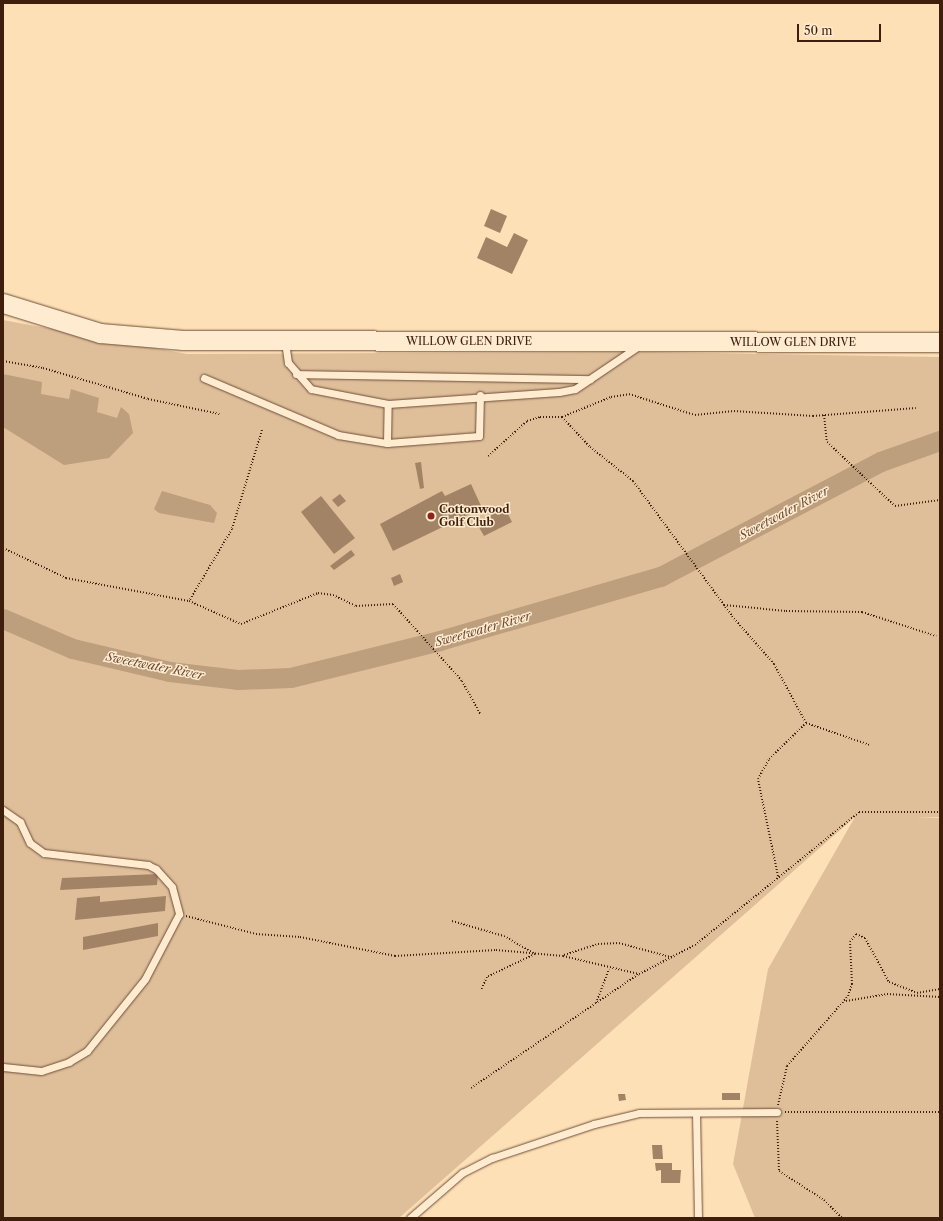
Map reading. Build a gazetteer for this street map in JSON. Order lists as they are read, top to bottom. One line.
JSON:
{"streets":{"main road":["WILLOW GLEN DRIVE"]},"water":["Sweetwater River"],"places":["Cottonwood Golf Club"],"scale_bar":"50 m"}
